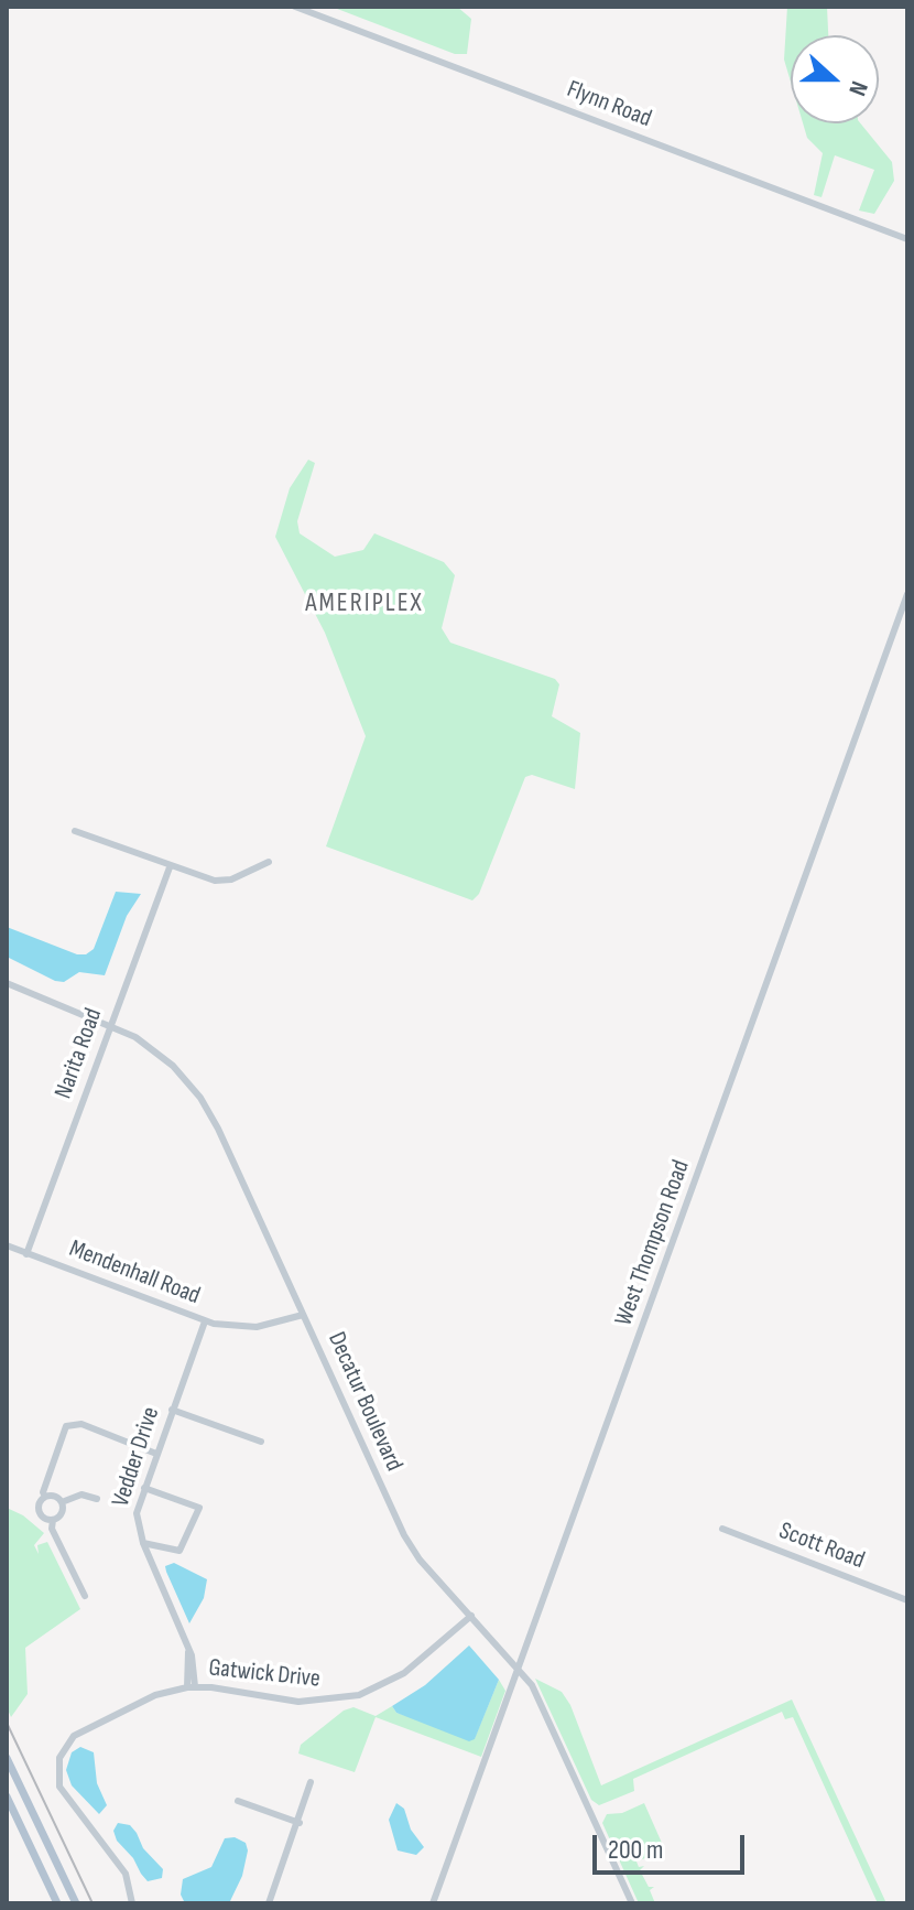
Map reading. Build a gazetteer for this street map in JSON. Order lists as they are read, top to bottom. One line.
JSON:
{"streets":{"street":["Flynn Road","Narita Road","West Thompson Road","Mendenhall Road","Decatur Boulevard","Vedder Drive","Scott Road","Gatwick Drive"]},"crossings":[["Narita Road","Mendenhall Road"],["Narita Road","Decatur Boulevard"],["West Thompson Road","Decatur Boulevard"],["Mendenhall Road","Decatur Boulevard"],["Mendenhall Road","Vedder Drive"],["Decatur Boulevard","Gatwick Drive"],["Vedder Drive","Gatwick Drive"]],"districts":["AMERIPLEX"],"scale_bar":"200 m","north":"right"}
